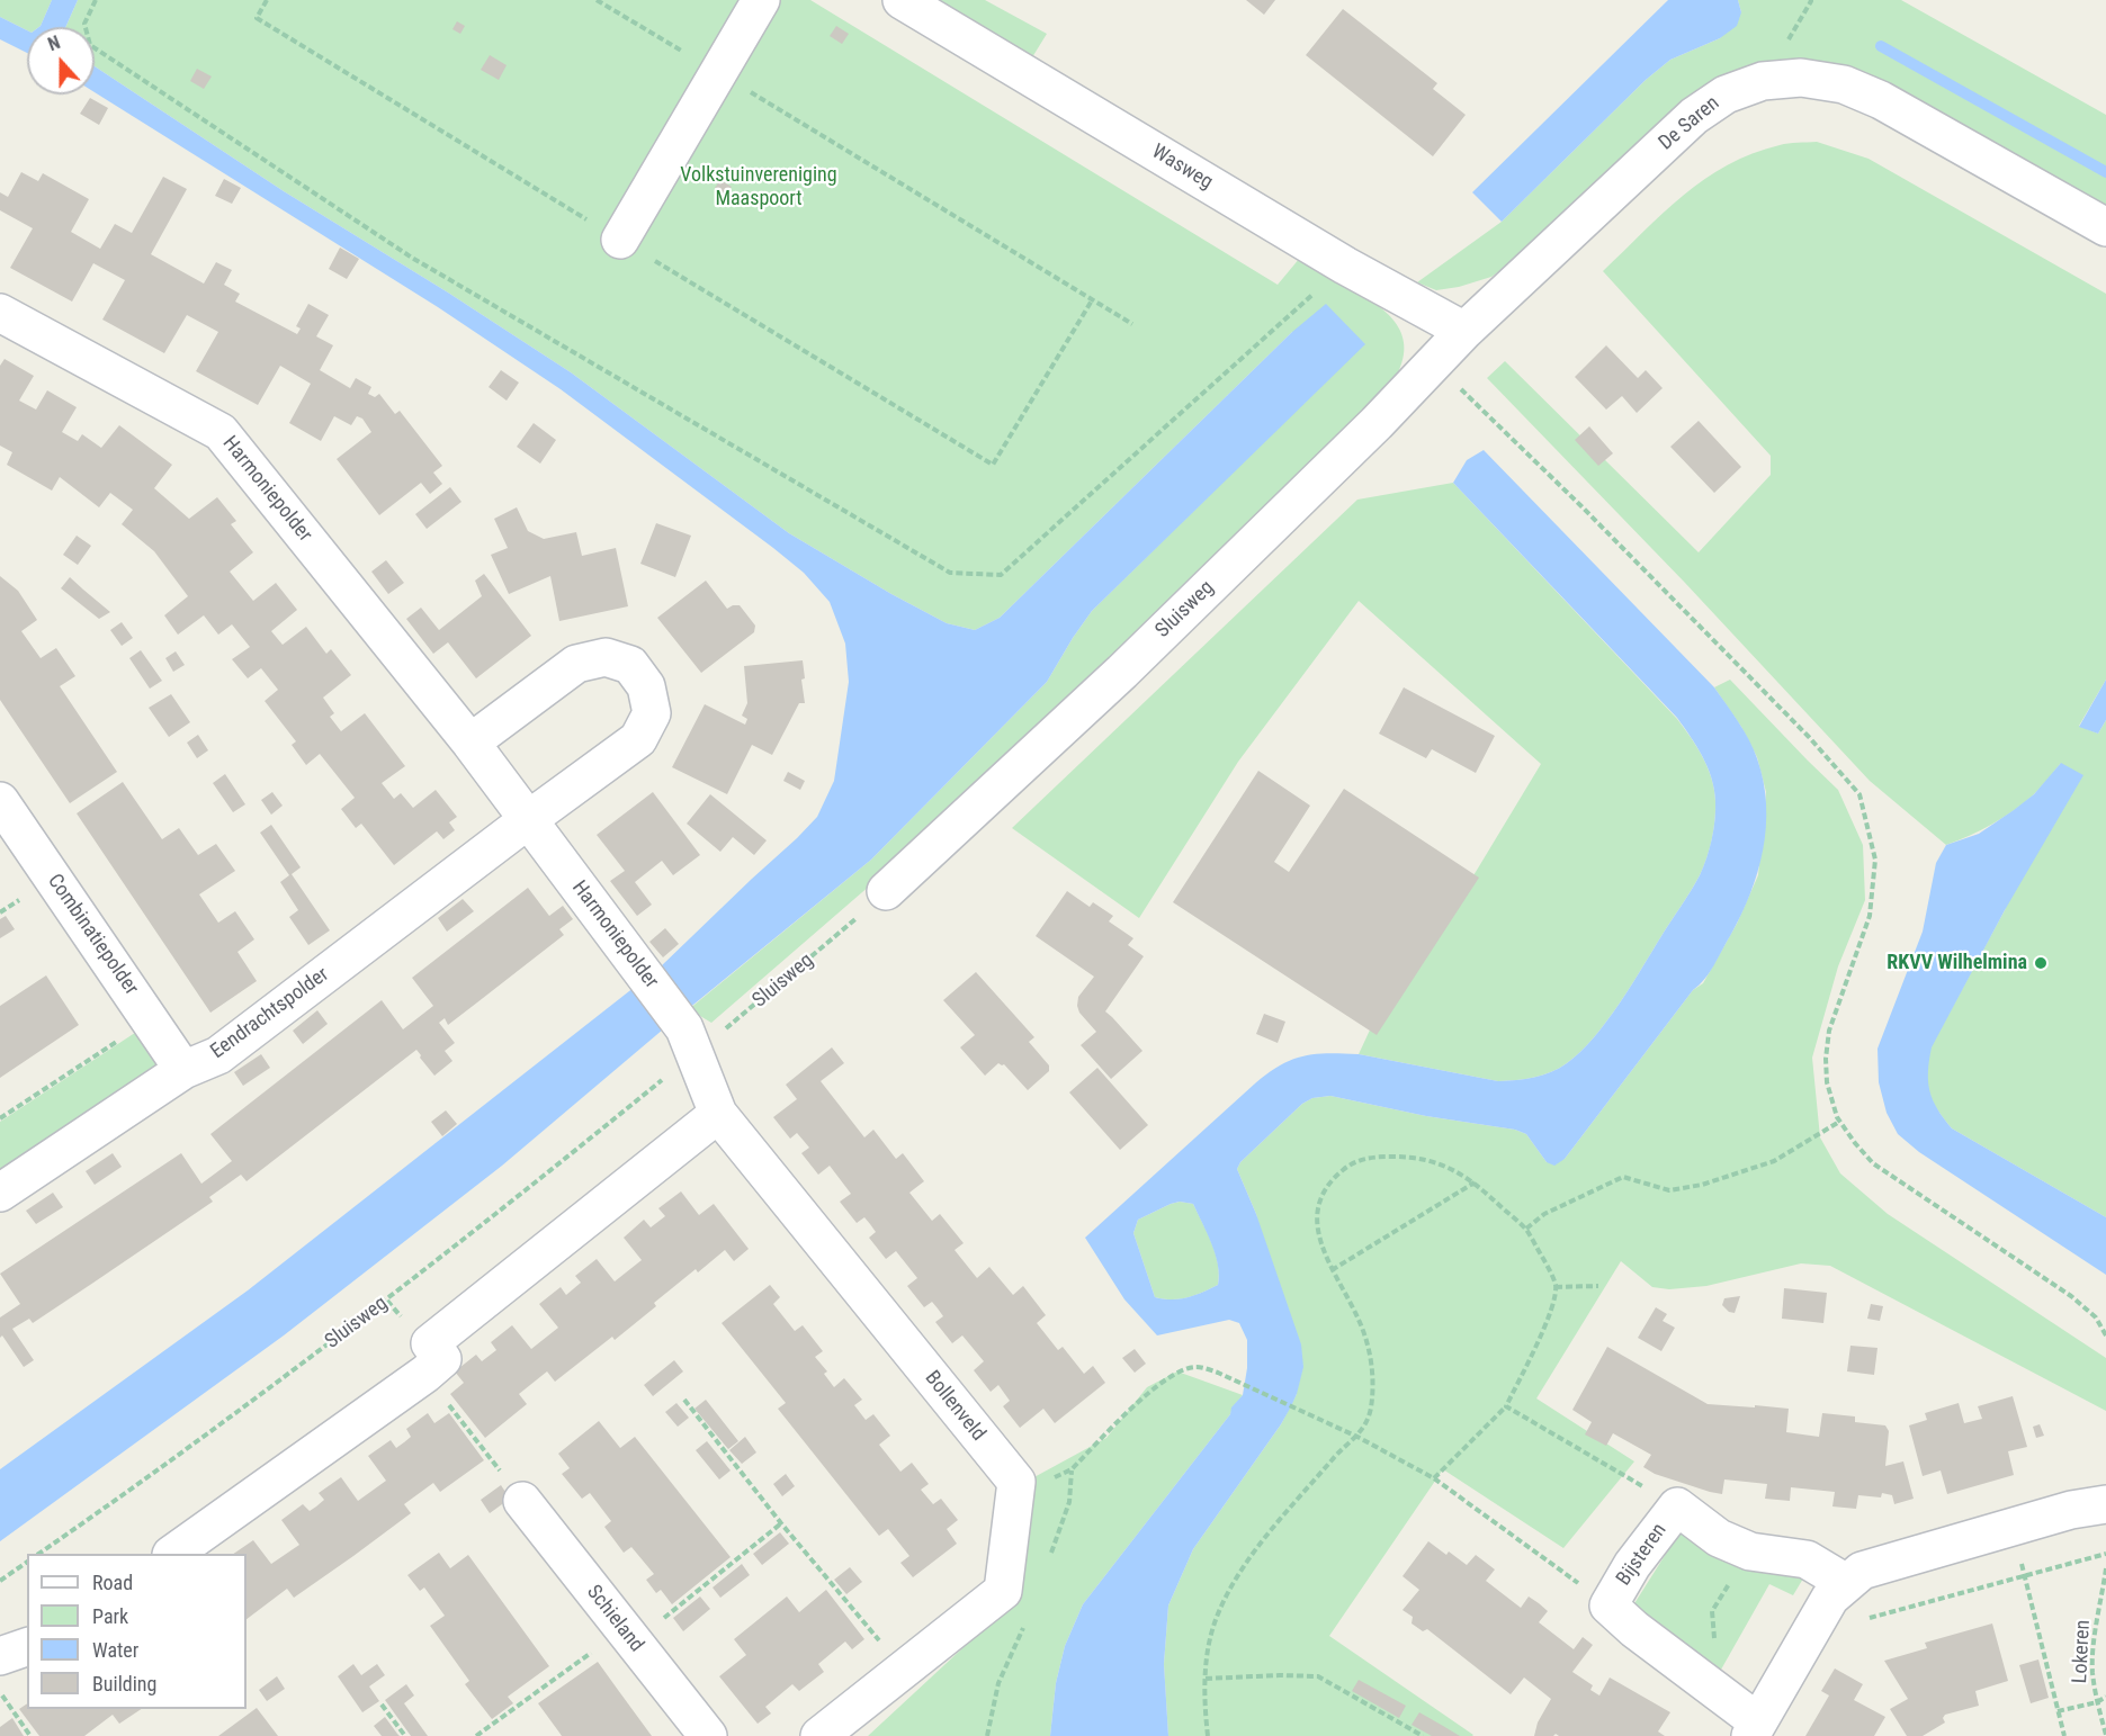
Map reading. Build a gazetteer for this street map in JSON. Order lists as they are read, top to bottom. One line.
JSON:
{"streets":{"street":["De Saren","Wasweg","Harmoniepolder","Sluisweg","Combinatiepolder","Eendrachtspolder","Bollenveld","Bijsteren","Schieland"],"path":["Lokeren"]},"crossings":[["De Saren","Wasweg"],["De Saren","Sluisweg"],["Wasweg","Sluisweg"],["Harmoniepolder","Sluisweg"],["Harmoniepolder","Eendrachtspolder"],["Harmoniepolder","Bollenveld"],["Sluisweg","Bollenveld"],["Combinatiepolder","Eendrachtspolder"]],"parks":["Volkstuinvereniging Maaspoort"],"places":["RKVV Wilhelmina"],"legend":["Road","Park","Water","Building"],"north":"top"}
